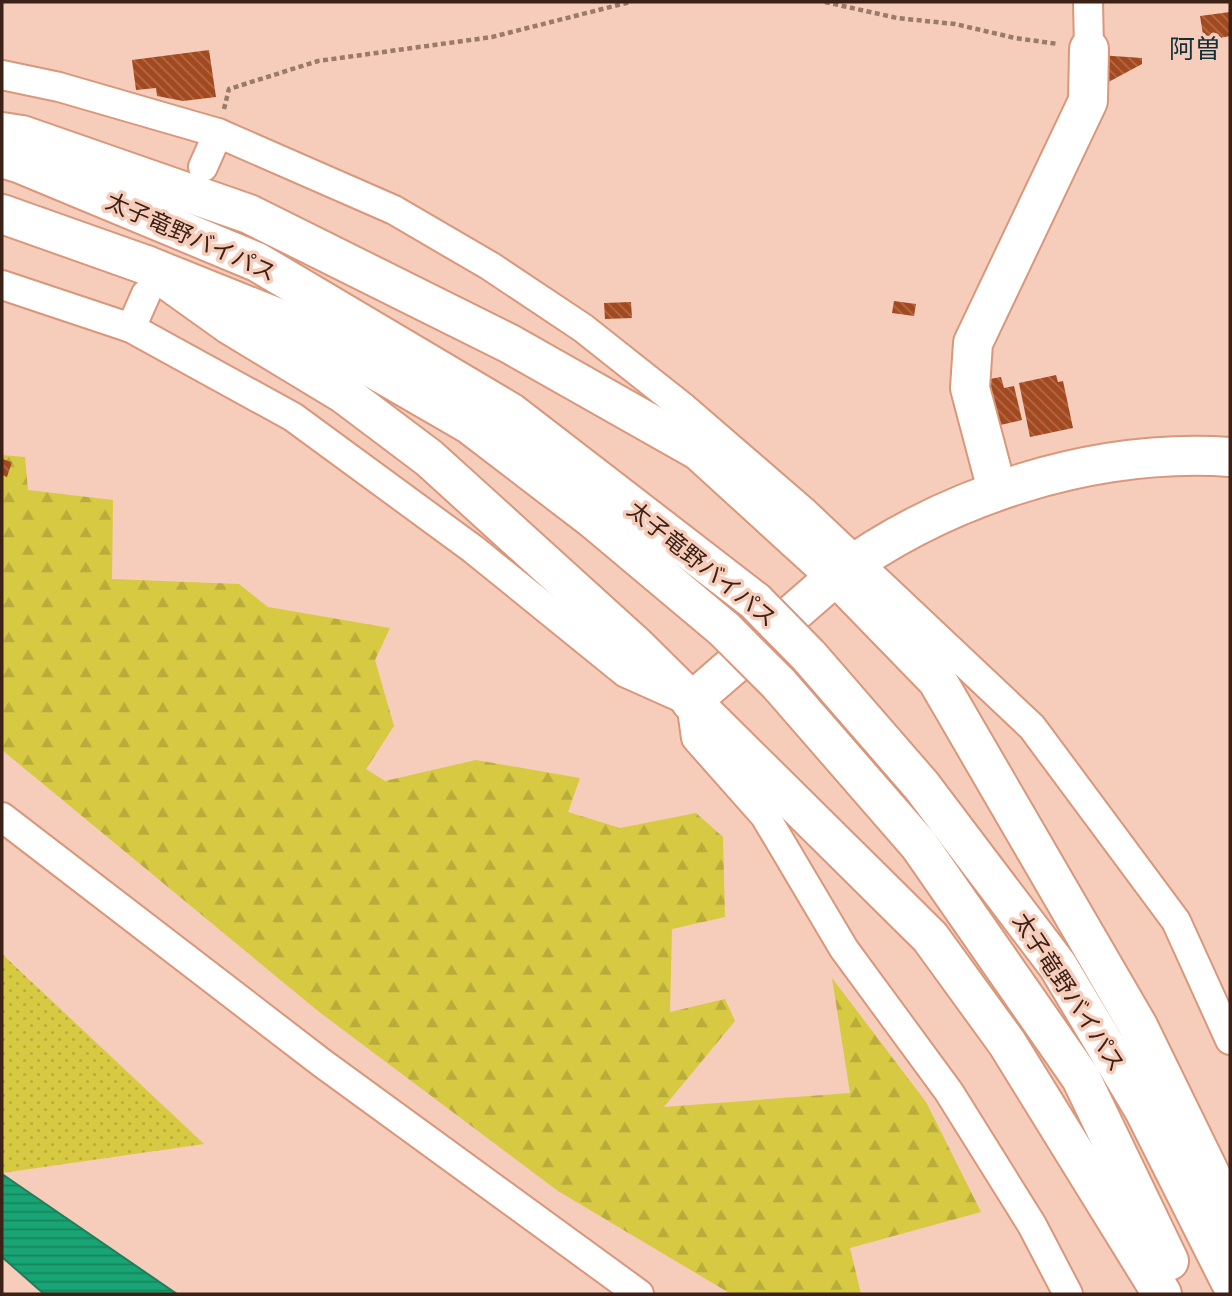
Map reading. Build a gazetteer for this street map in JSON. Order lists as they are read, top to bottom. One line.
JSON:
{"streets":{"main road":["太子竜野バイパス"]},"districts":["阿曽"]}
